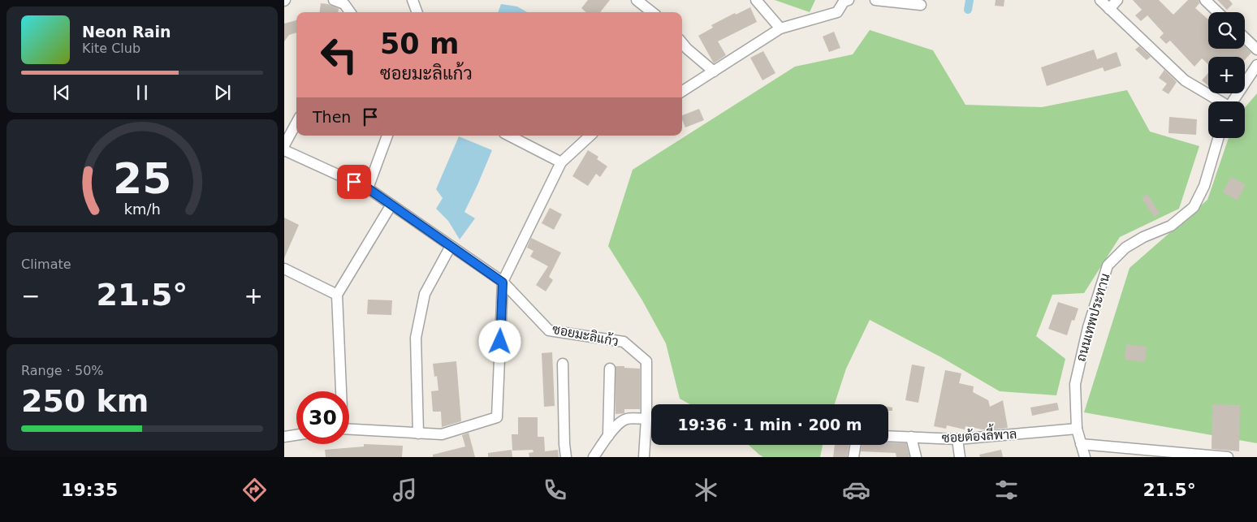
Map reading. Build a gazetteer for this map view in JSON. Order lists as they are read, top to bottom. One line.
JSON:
{"streets":{"street":["ถนนเทพประทาน","ซอยมะลิแก้ว","ซอยต้องลี้พาล"]},"crossings":[["ถนนเทพประทาน","ซอยต้องลี้พาล"]],"page":{"map_buttons":["+","−"],"turn":["50 m","ซอยมะลิแก้ว"],"song":["Neon Rain","Kite Club"],"then":"Then","tile":["Climate",["Range · 50%","250 km"]],"heat":["−","21.5°","+"],"limit":"30","trip":"19:36 · 1 min · 200 m","tabs":["19:35","21.5°"],"gauge":["25","km/h"]}}
